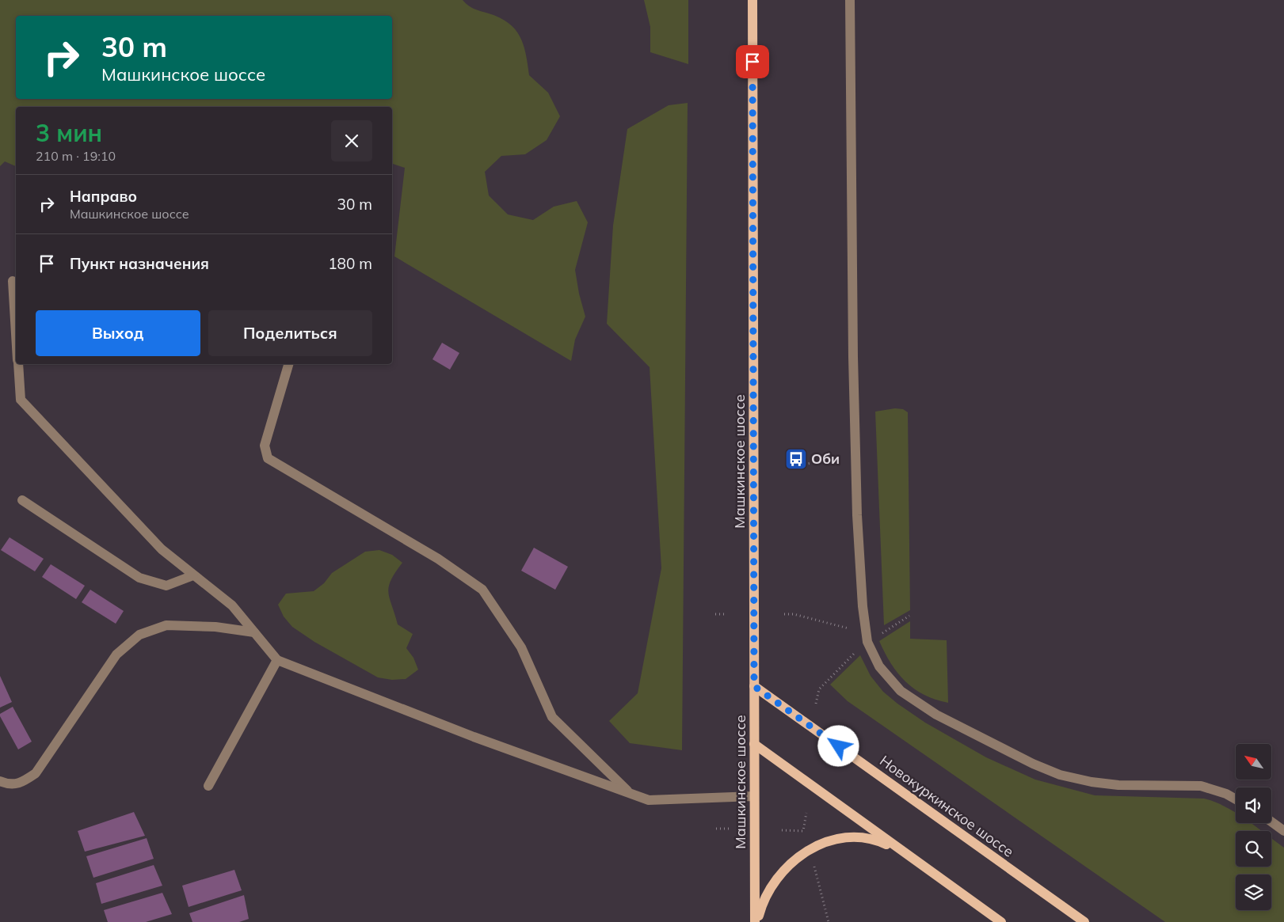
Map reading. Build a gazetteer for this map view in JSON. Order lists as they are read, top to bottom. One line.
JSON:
{"streets":{"main road":["Машкинское шоссе","Новокуркинское шоссе"]},"crossings":[["Машкинское шоссе","Новокуркинское шоссе"]],"places":{"bus stop":["Оби"]},"north":"top left","page":{"turn":["30 m","Машкинское шоссе"],"heading":["3 мин","210 m · 19:10"],"list":[{"name":"Направо","note":"Машкинское шоссе","value":"30 m"},{"name":"Пункт назначения","value":"180 m"}],"buttons":["Выход","Поделиться"]}}
